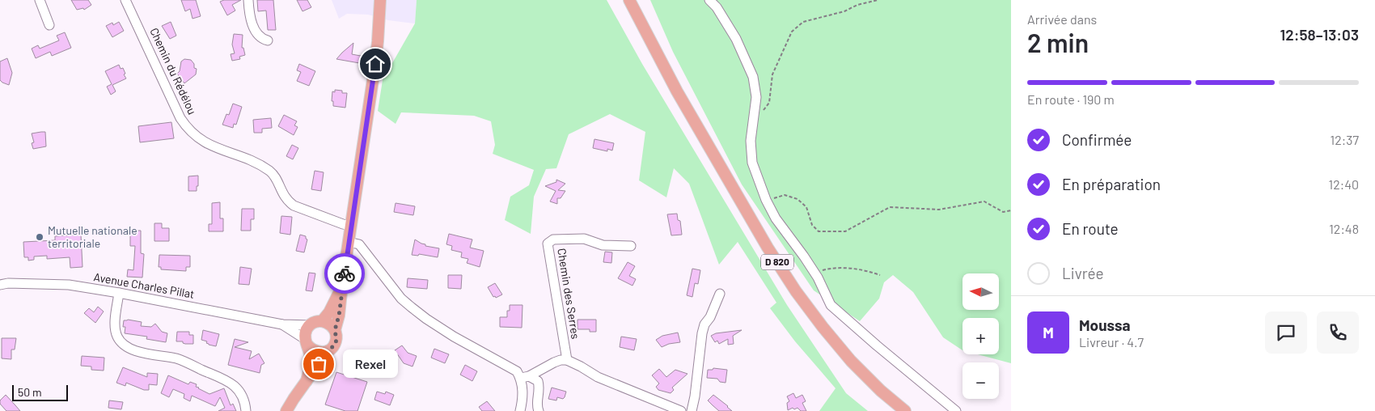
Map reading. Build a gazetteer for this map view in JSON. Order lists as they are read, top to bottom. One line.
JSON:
{"streets":{"main road":["D 820"],"street":["Chemin du Rédélou","Avenue Charles Pillat","Chemin des Serres"]},"places":["Mutuelle nationale territoriale","Rexel"],"scale_bar":"50 m","north":"left","page":{"heading":["2 min","Arrivée dans","12:58–13:03"],"panel":["Moussa","Livreur · 4.7"],"bar":"En route · 190 m","list":[["Confirmée","12:37"],["En préparation","12:40"],["En route","12:48"],"Livrée"],"map_buttons":["+","−"],"round":"M","bubble":"Rexel","scale":"50 m"}}
